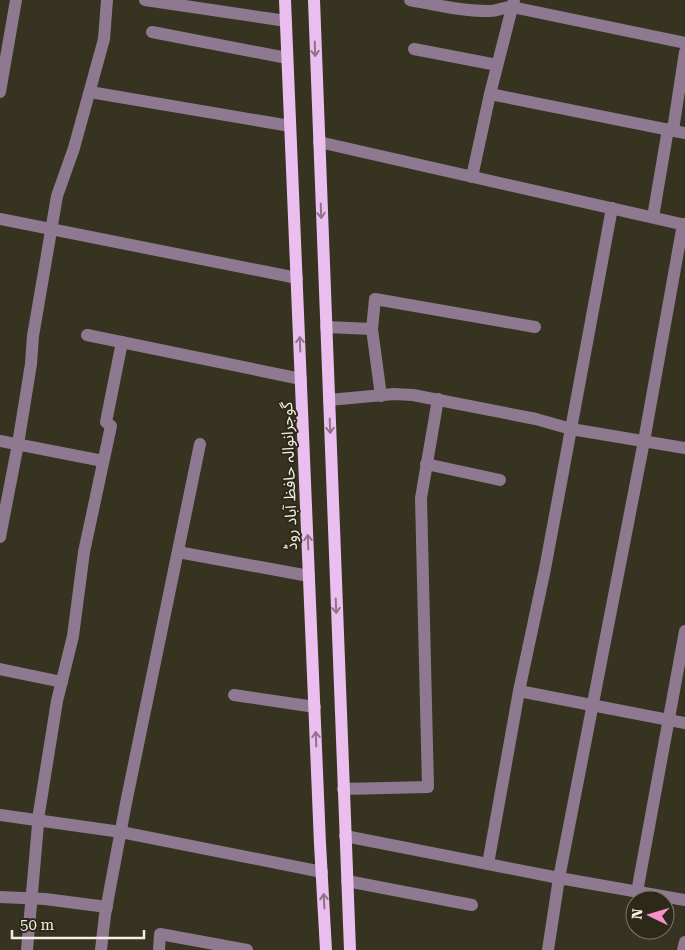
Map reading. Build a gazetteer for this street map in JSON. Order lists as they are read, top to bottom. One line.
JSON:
{"streets":{"main road":["گوجرانوالہ حافظ آباد روڈ"]},"scale_bar":"50 m","north":"left"}
